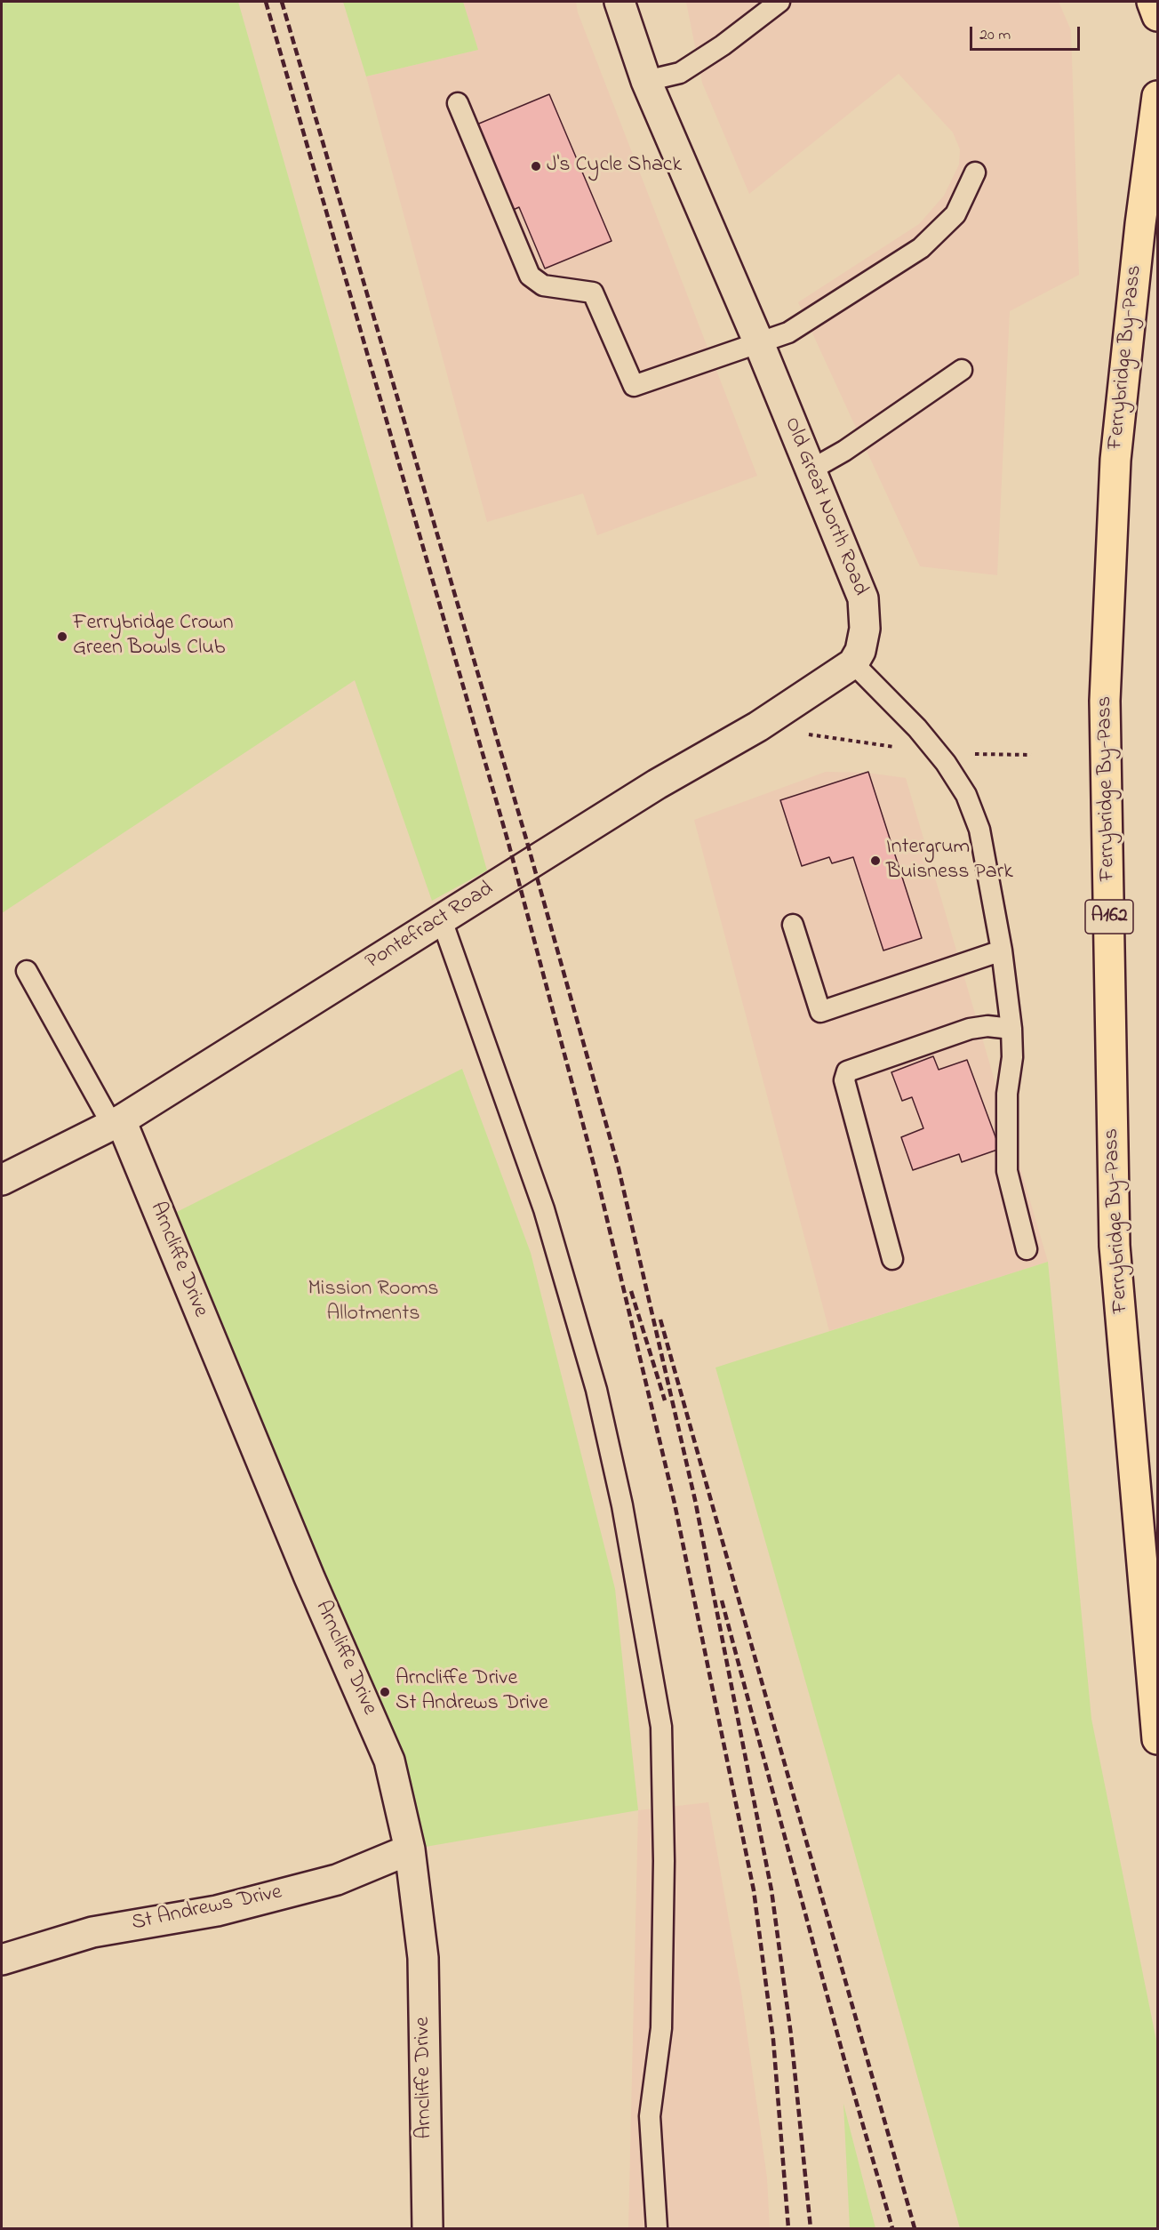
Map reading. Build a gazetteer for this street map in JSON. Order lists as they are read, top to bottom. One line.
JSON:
{"streets":{"main road":["Ferrybridge By-Pass","A162"],"street":["Old Great North Road","Pontefract Road","Arncliffe Drive","St Andrews Drive"]},"crossings":[["Old Great North Road","Pontefract Road"],["Pontefract Road","Arncliffe Drive"],["Arncliffe Drive","St Andrews Drive"]],"parks":["Mission Rooms Allotments"],"places":["J's Cycle Shack","Ferrybridge Crown Green Bowls Club","Intergrum Buisness Park","Arncliffe Drive St Andrews Drive"],"scale_bar":"20 m"}
